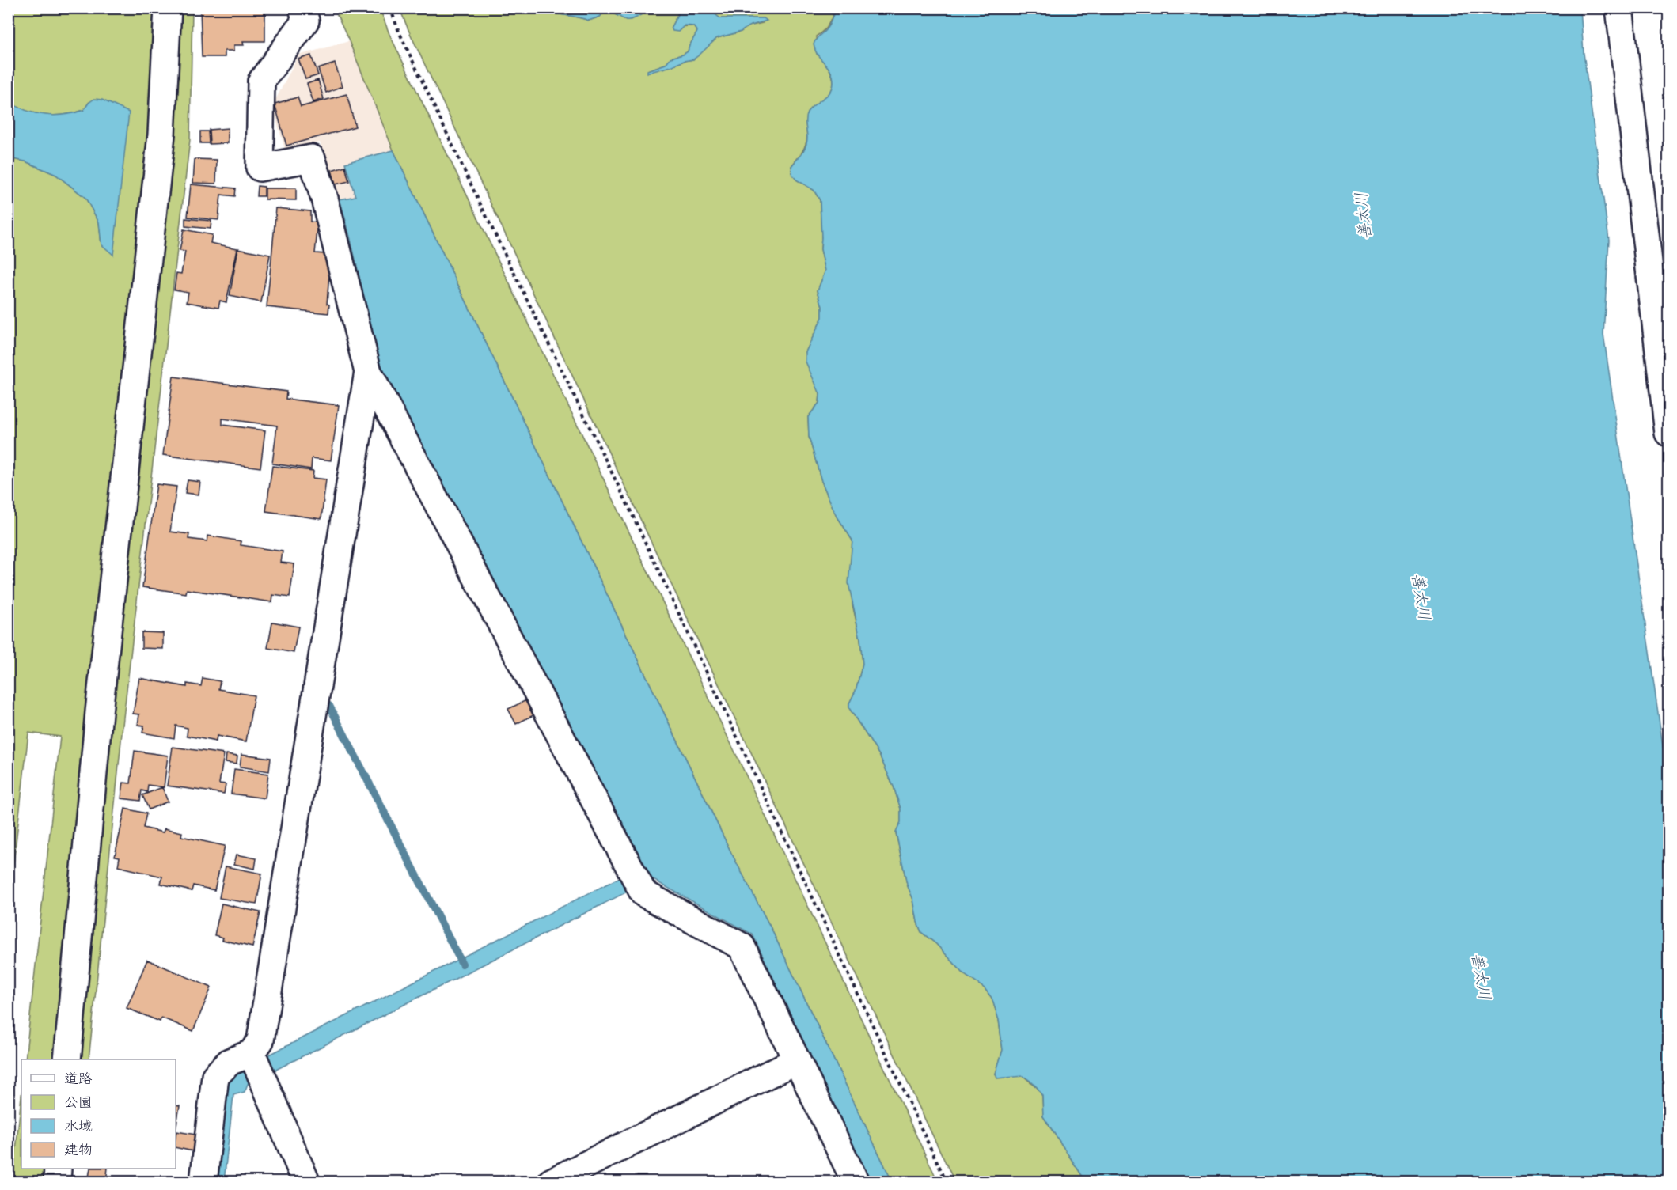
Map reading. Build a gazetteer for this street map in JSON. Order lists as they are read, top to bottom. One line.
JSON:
{"water":["善太川"],"legend":["道路","公園","水域","建物"]}
